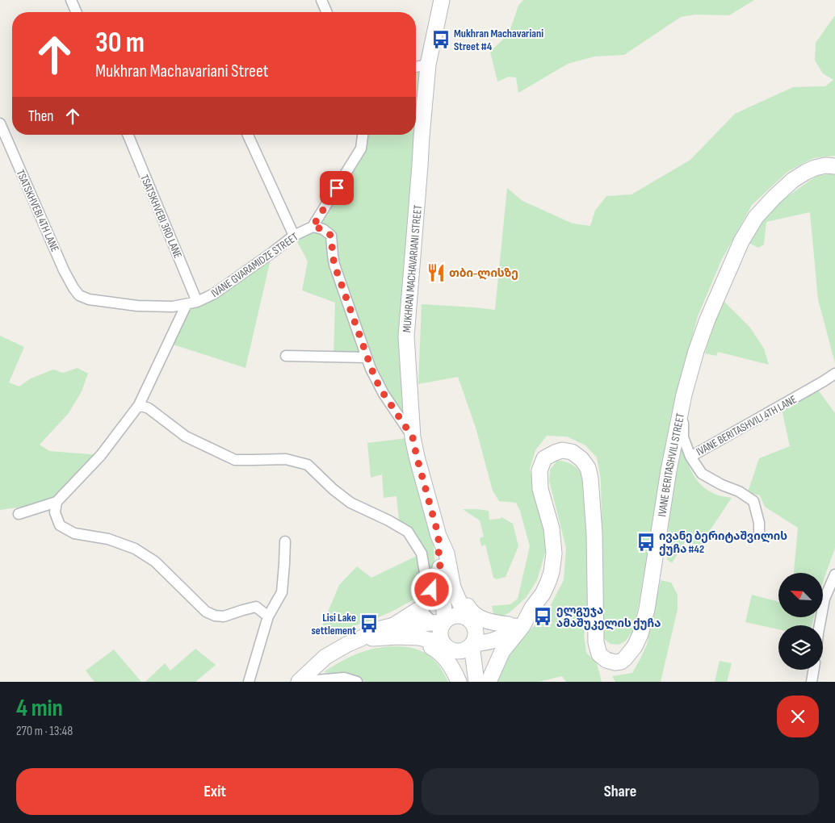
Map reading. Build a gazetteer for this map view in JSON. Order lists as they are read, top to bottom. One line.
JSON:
{"streets":{"main road":["MUKHRAN MACHAVARIANI STREET","IVANE BERITASHVILI STREET"],"street":["TSATSKHVEBI 4TH LANE","TSATSKHVEBI 3RD LANE","IVANE GVARAMIDZE STREET","IVANE BERITASHVILI 4TH LANE"]},"crossings":[["TSATSKHVEBI 4TH LANE","IVANE GVARAMIDZE STREET"],["TSATSKHVEBI 3RD LANE","IVANE GVARAMIDZE STREET"],["IVANE BERITASHVILI 4TH LANE","IVANE BERITASHVILI STREET"]],"places":{"bus stop":["Mukhran Machavariani Street #4","ივანე ბერიტაშვილის ქუჩა #42","ელგუჯა ამაშუკელის ქუჩა","Lisi Lake settlement"],"restaurant":["თბი-ლისზე"]},"north":"top left","page":{"turn":["30 m","Mukhran Machavariani Street"],"then":"Then","heading":["4 min","270 m · 13:48"],"buttons":["Exit","Share"]}}
